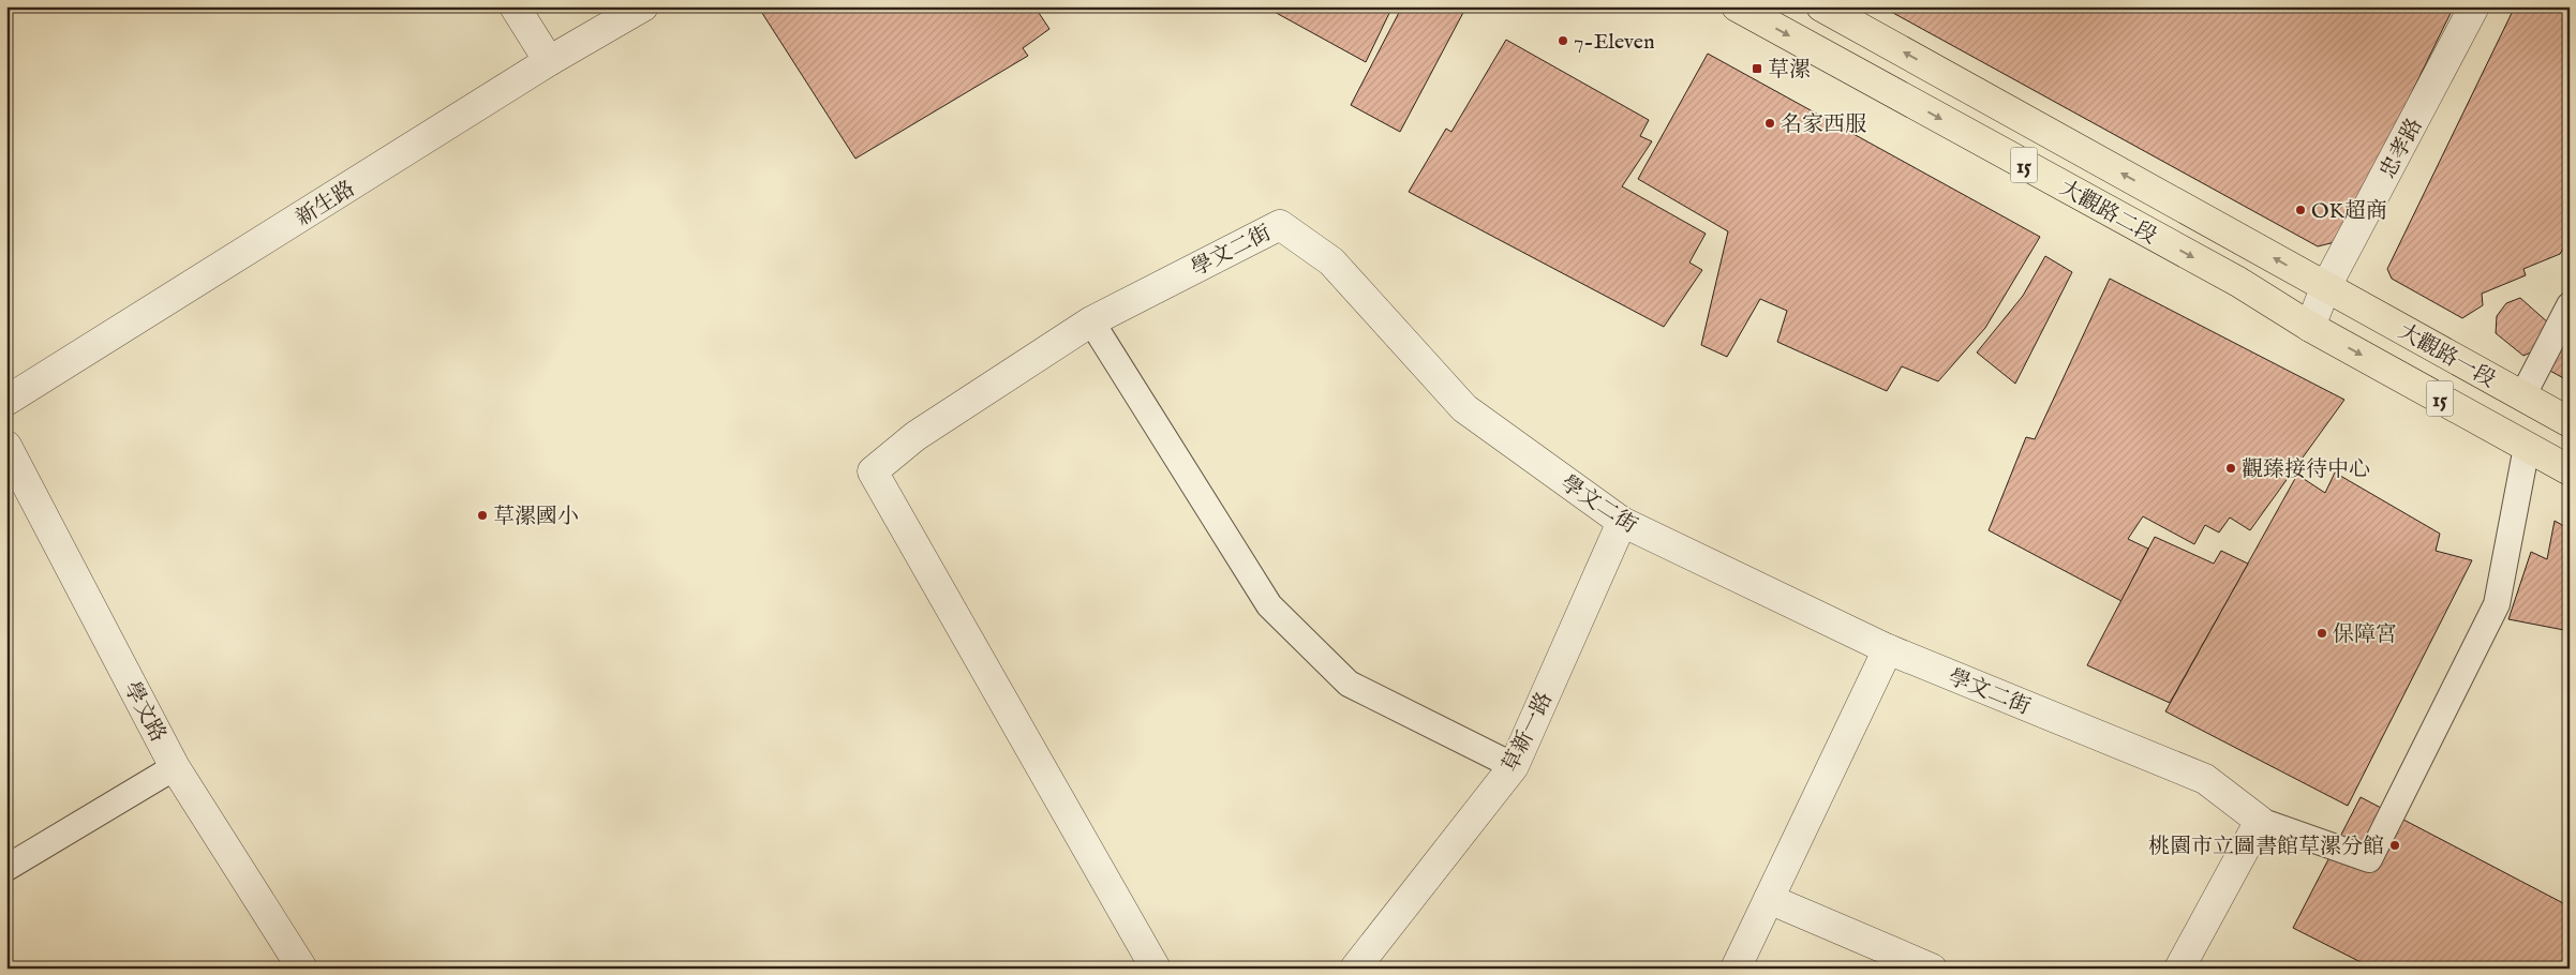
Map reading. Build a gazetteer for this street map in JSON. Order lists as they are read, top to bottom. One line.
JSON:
{"streets":{"main road":["15","大觀路二段","大觀路一段"],"street":["忠孝路","新生路","學文二街","學文路","草新一路"]},"crossings":[["忠孝路","大觀路二段"],["忠孝路","大觀路一段"],["大觀路二段","大觀路一段"],["學文二街","草新一路"]],"places":{"other":["7-Eleven","名家西服","OK超商","觀臻接待中心","草漯國小","保障宮","桃園市立圖書館草漯分館"],"transit":["草漯"]}}
